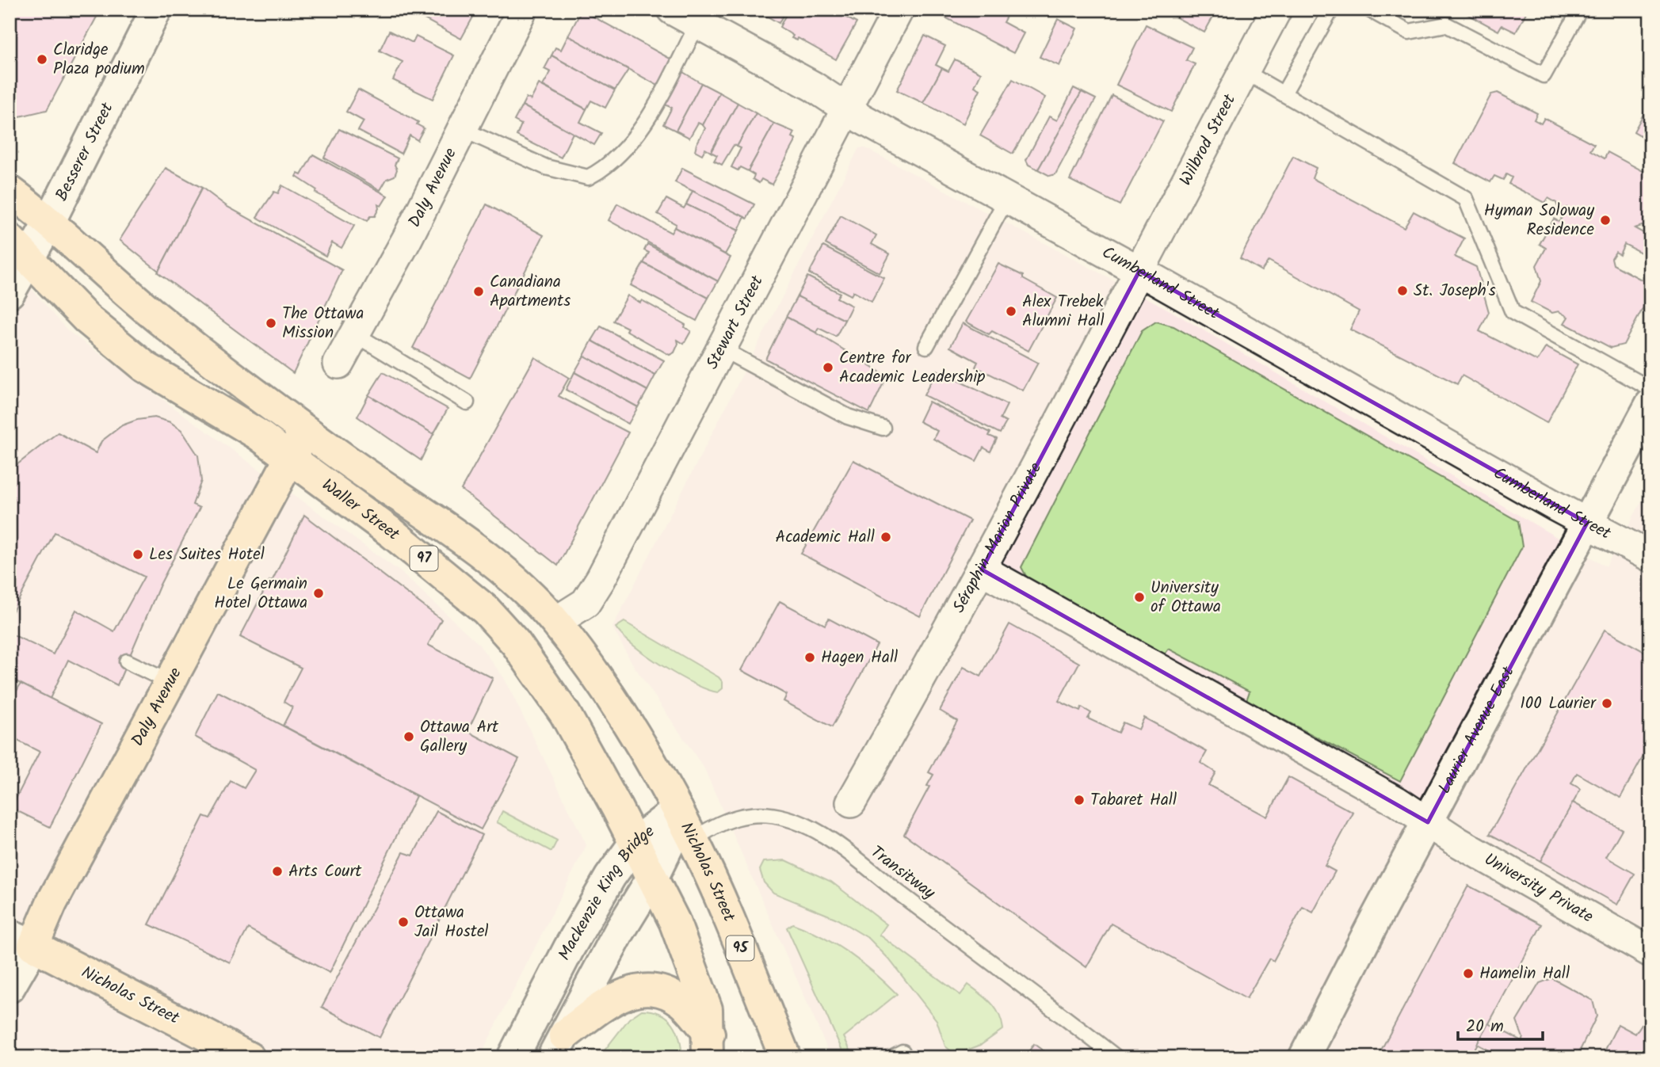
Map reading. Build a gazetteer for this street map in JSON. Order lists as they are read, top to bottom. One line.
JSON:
{"streets":{"main road":["Besserer Street","Daly Avenue","Waller Street","97","Laurier Avenue East","Nicholas Street","Mackenzie King Bridge","95"],"street":["Wilbrod Street","Cumberland Street","Stewart Street","Séraphin-Marion Private","University Private"],"lane":["Transitway"]},"crossings":[["Wilbrod Street","Cumberland Street"],["Wilbrod Street","Séraphin-Marion Private"],["Besserer Street","Waller Street"],["Daly Avenue","Waller Street"],["Daly Avenue","Nicholas Street"],["Cumberland Street","Stewart Street"],["Cumberland Street","Séraphin-Marion Private"],["Cumberland Street","Laurier Avenue East"],["Stewart Street","Waller Street"],["Waller Street","Nicholas Street"],["Waller Street","Transitway"],["Waller Street","Mackenzie King Bridge"],["Séraphin-Marion Private","University Private"],["Laurier Avenue East","University Private"],["Nicholas Street","Transitway"],["Nicholas Street","Mackenzie King Bridge"],["Transitway","Mackenzie King Bridge"]],"places":["Claridge Plaza podium","Hyman Soloway Residence","St. Joseph's","Canadiana Apartments","Alex Trebek Alumni Hall","The Ottawa Mission","Centre for Academic Leadership","Academic Hall","Les Suites Hotel","Le Germain Hotel Ottawa","University of Ottawa","Hagen Hall","100 Laurier","Ottawa Art Gallery","Tabaret Hall","Arts Court","Ottawa Jail Hostel","Hamelin Hall"],"scale_bar":"20 m"}
